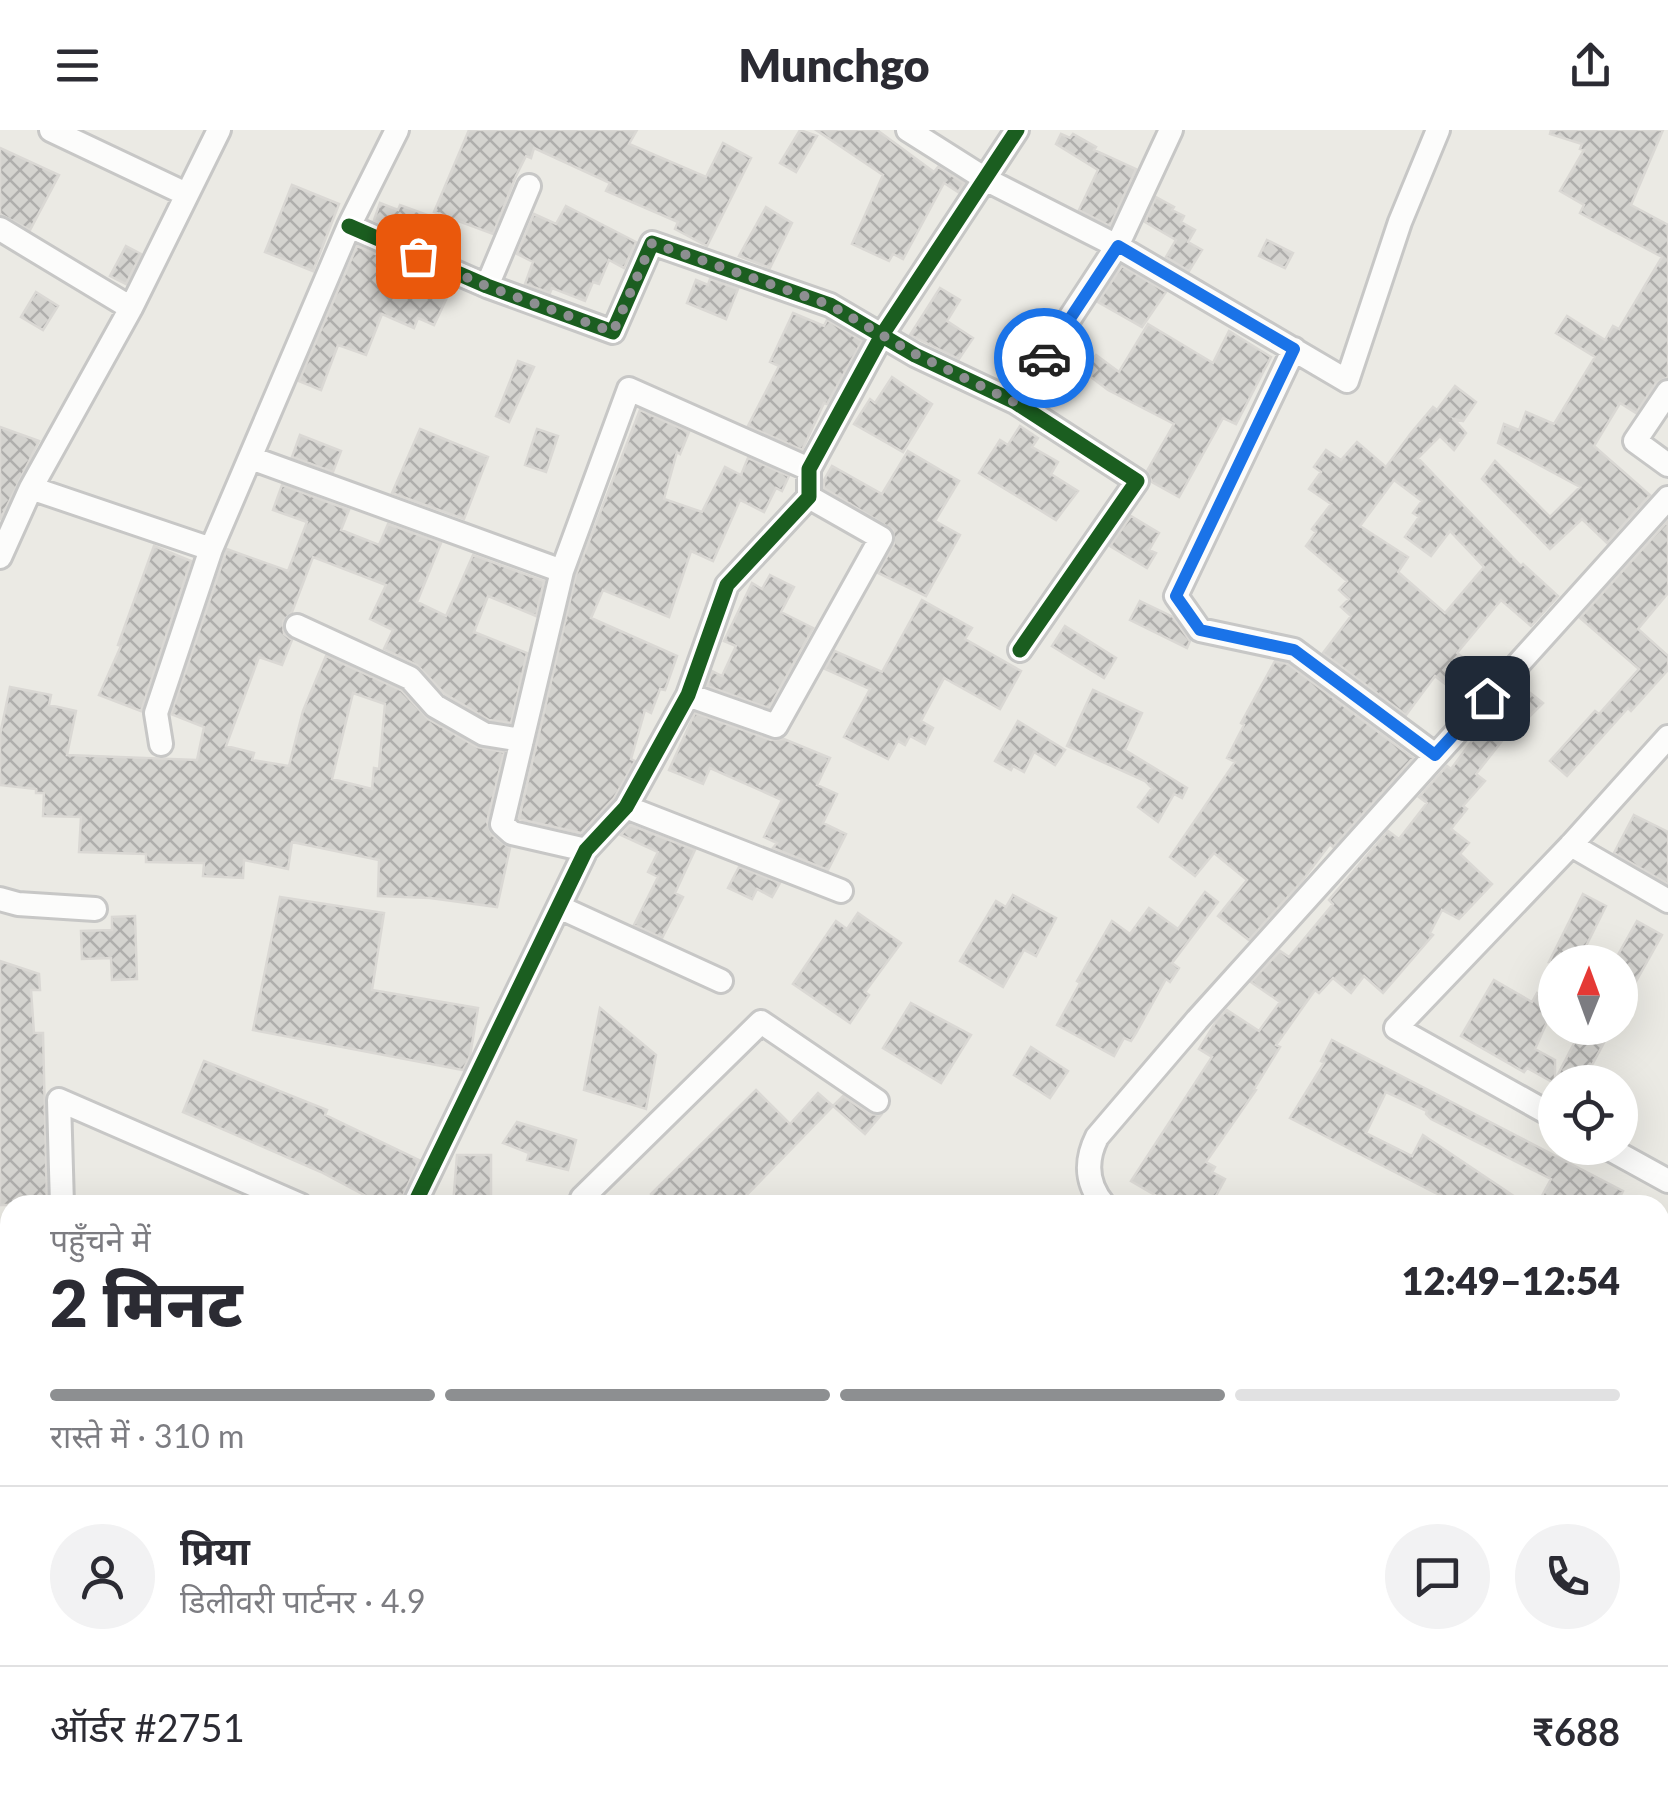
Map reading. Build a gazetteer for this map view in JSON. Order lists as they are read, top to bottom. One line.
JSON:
{"north":"top","page":{"header":"Munchgo","heading":["2 मिनट","पहुँचने में","12:49–12:54"],"panel":["प्रिया","डिलीवरी पार्टनर · 4.9","ऑर्डर #2751","₹688"],"bar":"रास्ते में · 310 m"}}
